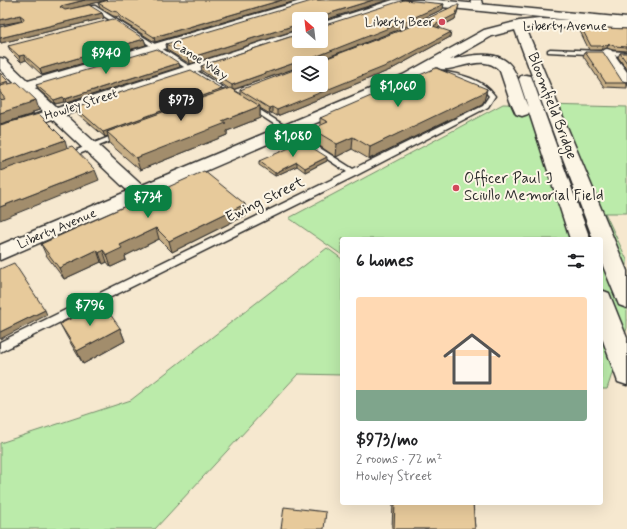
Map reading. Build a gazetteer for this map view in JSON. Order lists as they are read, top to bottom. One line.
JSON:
{"streets":{"main road":["Liberty Avenue","Bloomfield Bridge"],"street":["Howley Street"],"lane":["Canoe Way","Ewing Street"]},"crossings":[["Liberty Avenue","Canoe Way"],["Liberty Avenue","Bloomfield Bridge"],["Liberty Avenue","Ewing Street"],["Canoe Way","Howley Street"],["Canoe Way","Ewing Street"]],"places":["Liberty Beer","Officer Paul J Sciullo Memorial Field"],"north":"top left","page":{"price":["$940","$1,060","$973","$1,080","$734","$796"],"heading":"6 homes","list":[{"name":"$973/mo","note":"2 rooms · 72 m² · Howley Street"}]}}
